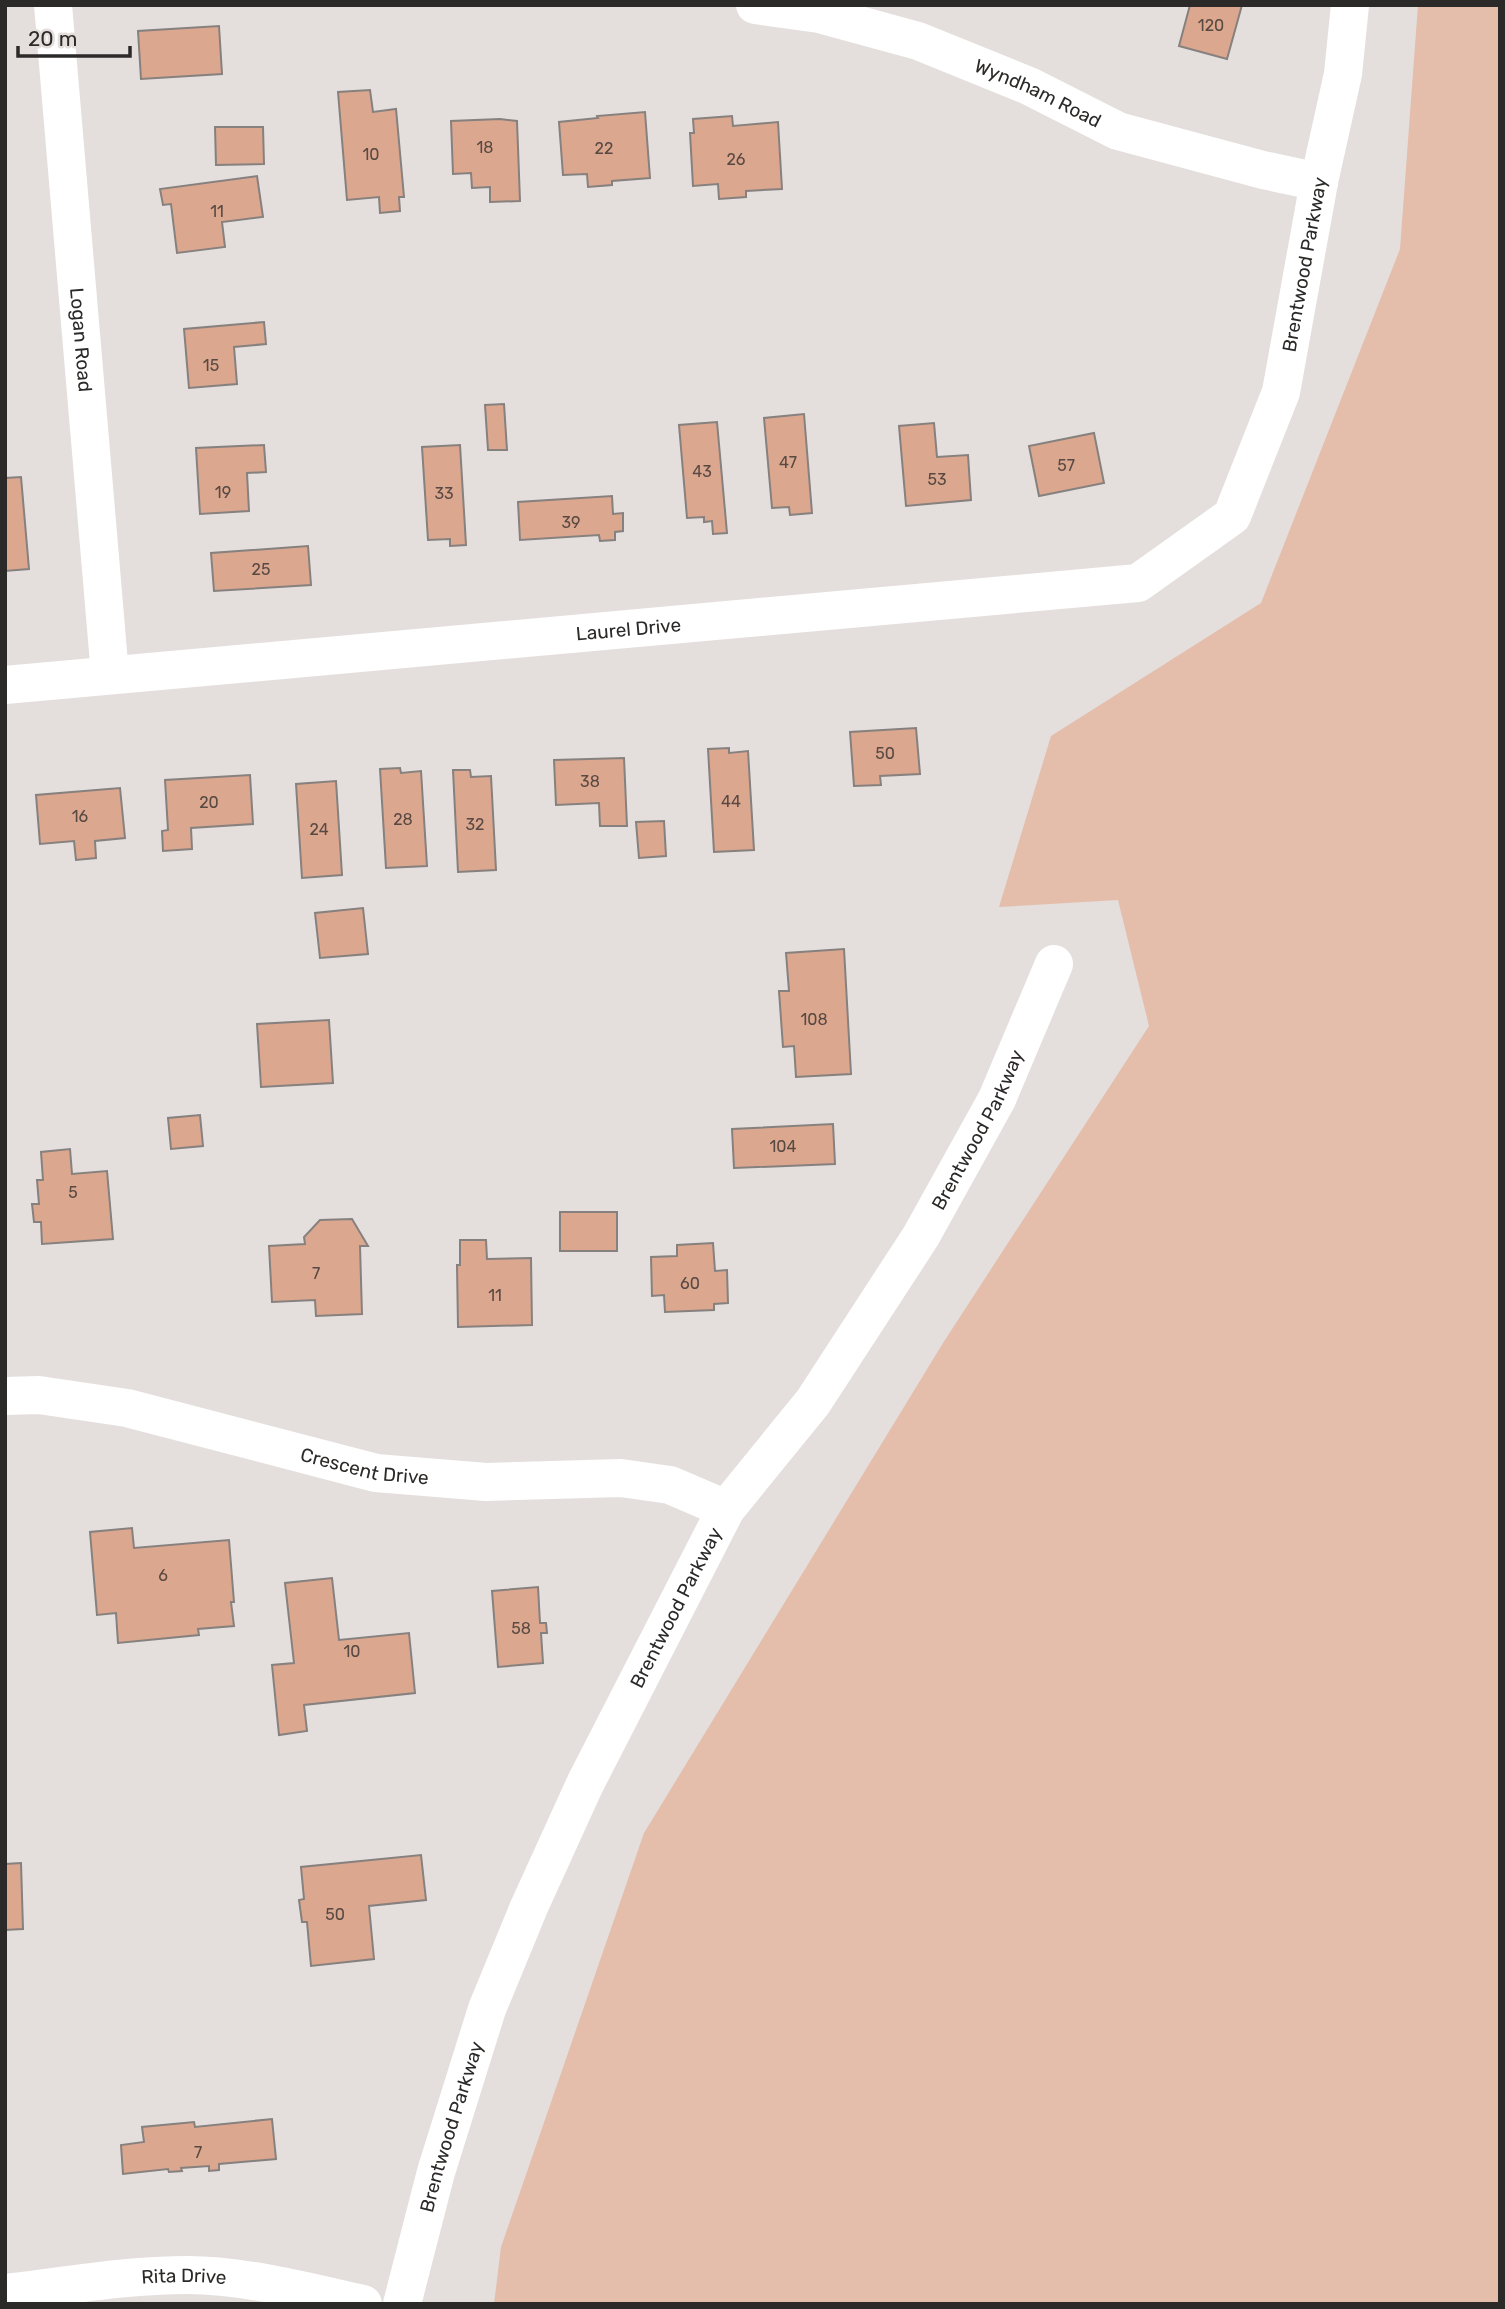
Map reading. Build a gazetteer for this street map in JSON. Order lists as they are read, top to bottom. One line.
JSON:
{"streets":{"street":["Wyndham Road","Brentwood Parkway","Logan Road","Laurel Drive","Crescent Drive","Rita Drive"]},"crossings":[["Wyndham Road","Brentwood Parkway"],["Brentwood Parkway","Laurel Drive"],["Brentwood Parkway","Crescent Drive"],["Logan Road","Laurel Drive"]],"house_numbers":["120","18","22","10","26","11","15","47","57","43","53","19","33","39","25","50","38","44","20","16","28","32","24","108","104","5","7","60","11","6","58","10","50","7"],"scale_bar":"20 m"}
